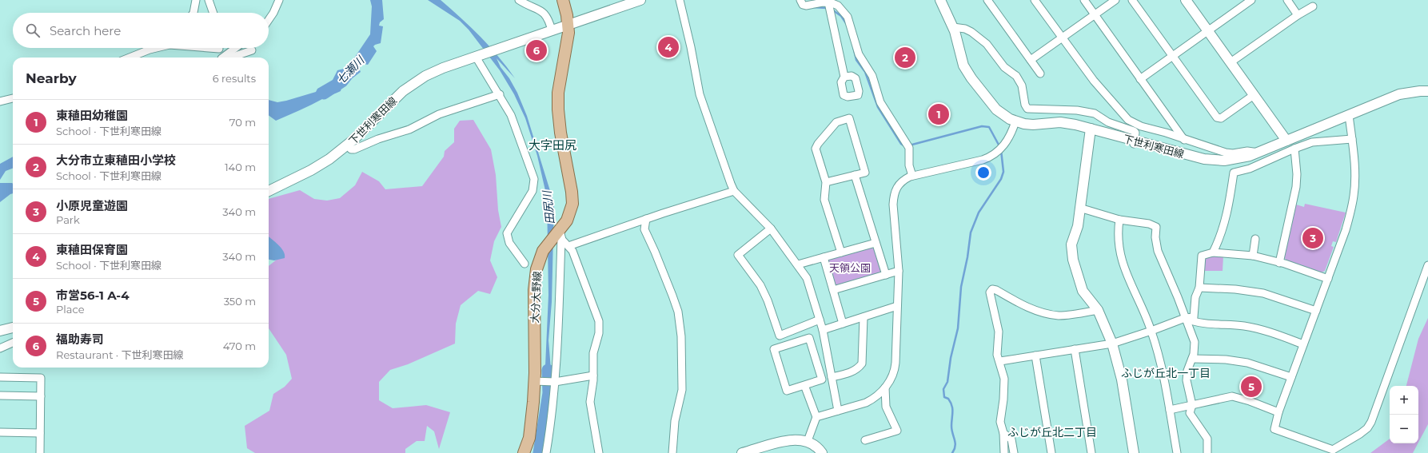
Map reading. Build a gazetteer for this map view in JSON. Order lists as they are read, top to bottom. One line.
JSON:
{"streets":{"main road":["下世利寒田線","大分大野線"]},"districts":["大字田尻","ふじが丘北一丁目","ふじが丘北二丁目"],"water":["七瀬川","田尻川"],"parks":["天領公園"],"page":{"search":"Search here","pins":["4","6","2","1","3","5"],"heading":["Nearby","6 results"],"list":[{"mark":"1","name":"東稙田幼稚園","note":"School · 下世利寒田線","value":"70 m"},{"mark":"2","name":"大分市立東稙田小学校","note":"School · 下世利寒田線","value":"140 m"},{"mark":"3","name":"小原児童遊園","note":"Park","value":"340 m"},{"mark":"4","name":"東稙田保育園","note":"School · 下世利寒田線","value":"340 m"},{"mark":"5","name":"市営56-1 A-4","note":"Place","value":"350 m"},{"mark":"6","name":"福助寿司","note":"Restaurant · 下世利寒田線","value":"470 m"}],"map_buttons":["+","−"]}}
